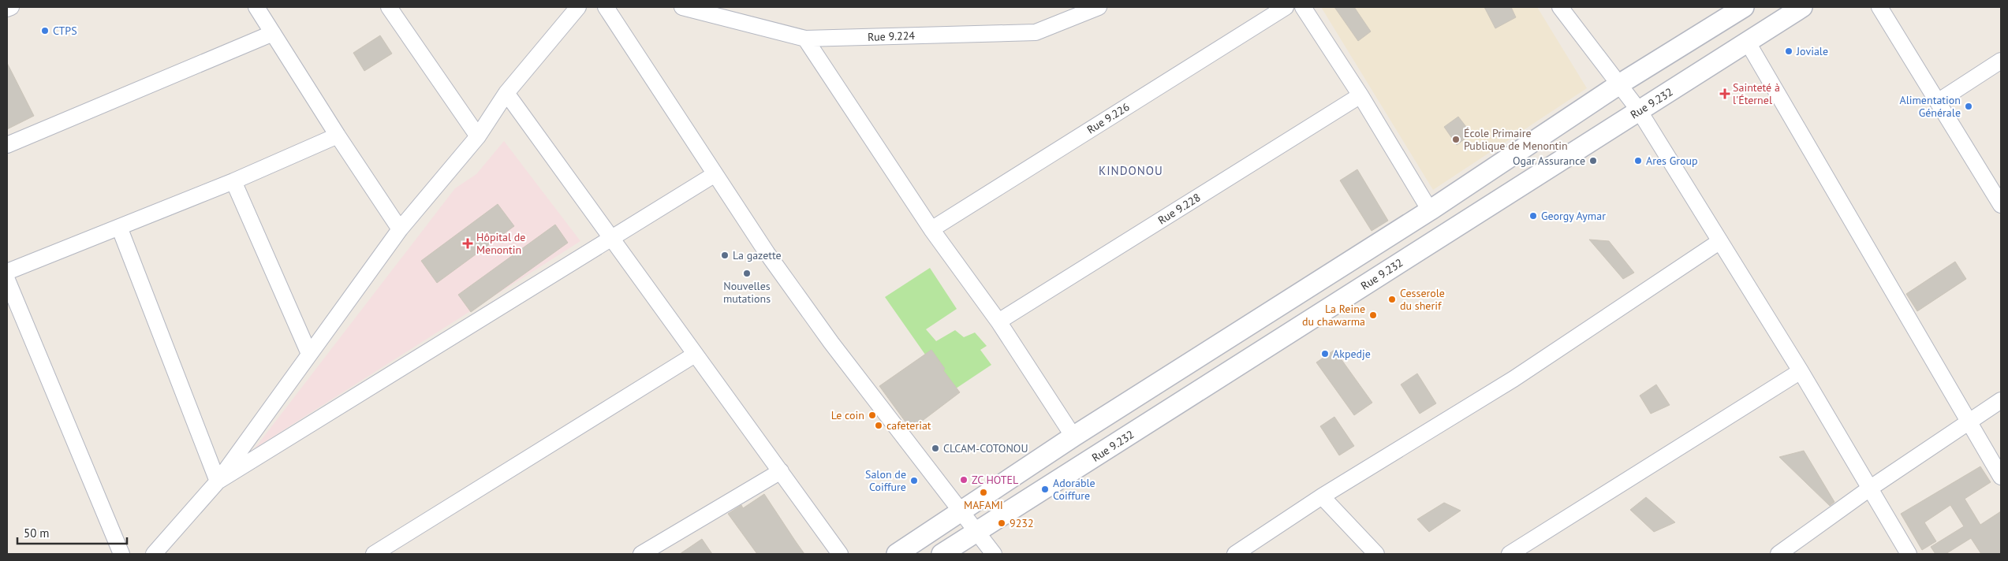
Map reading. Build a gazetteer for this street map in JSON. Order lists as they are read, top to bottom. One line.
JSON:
{"streets":{"street":["Rue 9.224","Rue 9.232","Rue 9.226","Rue 9.228"]},"districts":["KINDONOU"],"places":{"other":["CTPS","Joviale","Alimentation Générale","École Primaire Publique de Menontin","Ogar Assurance","Ares Group","Georgy Aymar","La gazette","Nouvelles mutations","Cesserole du sherif","La Reine du chawarma","Akpedje","Le coin","cafeteriat","CLCAM-COTONOU","ZC HOTEL","Salon de Coiffure","Adorable Coiffure","MAFAMI","9232"],"health":["Sainteté à l'Éternel","Hôpital de Menontin"]},"scale_bar":"50 m"}
